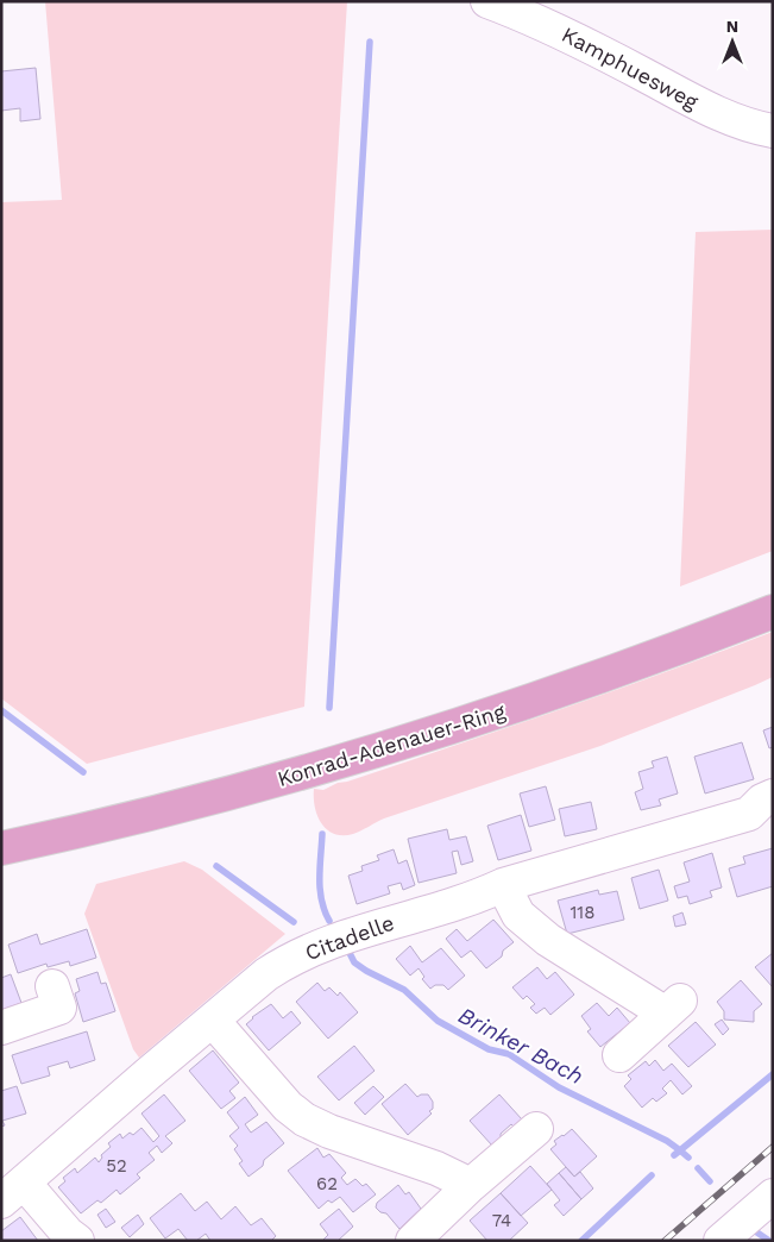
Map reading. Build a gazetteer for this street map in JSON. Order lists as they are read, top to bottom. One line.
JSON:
{"streets":{"main road":["Konrad-Adenauer-Ring"],"street":["Kamphuesweg","Citadelle"]},"water":["Brinker Bach"],"house_numbers":["118","52","62","74"],"north":"top"}
